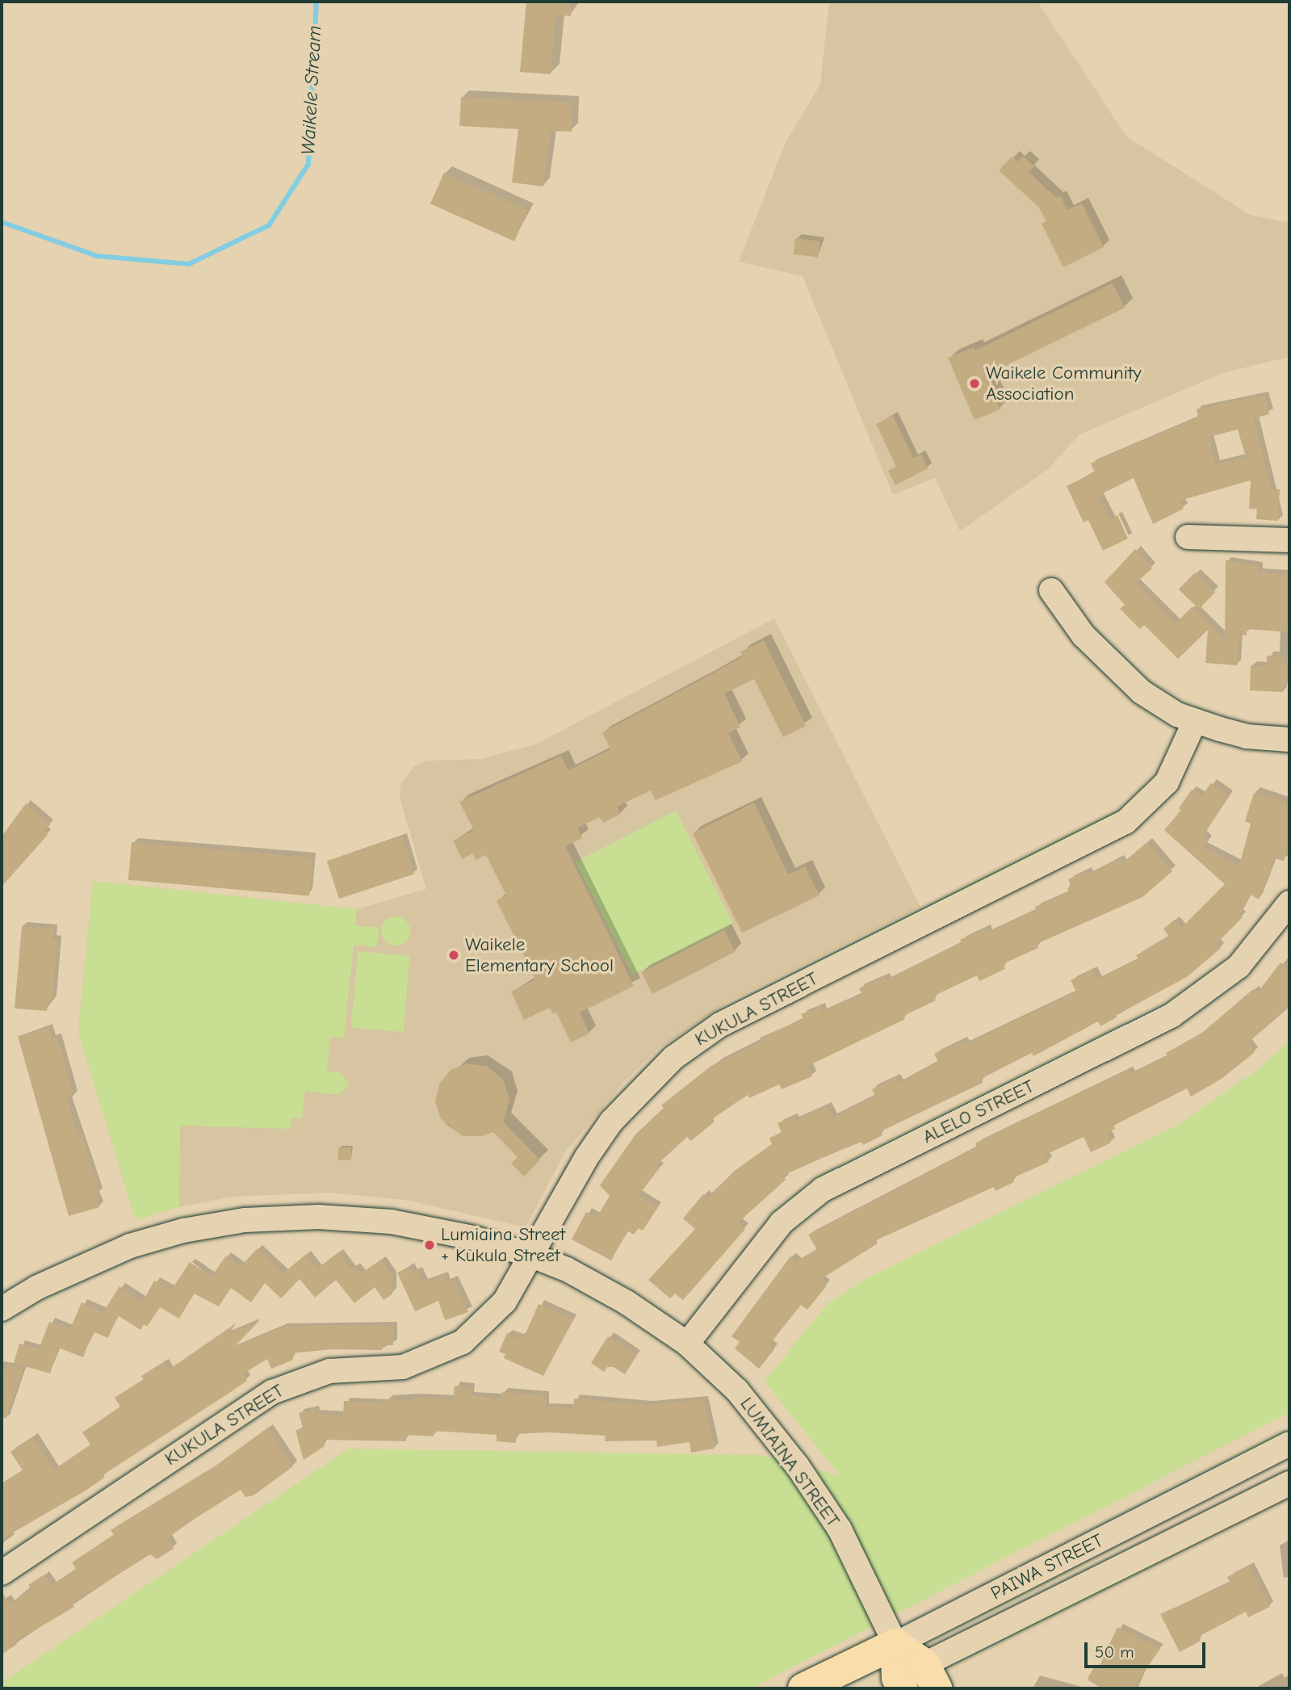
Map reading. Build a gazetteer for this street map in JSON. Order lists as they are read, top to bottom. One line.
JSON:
{"streets":{"main road":["LUMIAINA STREET","PAIWA STREET"],"street":["KUKULA STREET","ALELO STREET"]},"crossings":[["KUKULA STREET","LUMIAINA STREET"],["ALELO STREET","LUMIAINA STREET"],["LUMIAINA STREET","PAIWA STREET"]],"water":["Waikele Stream"],"places":["Waikele Community Association","Waikele Elementary School","Lumiaina Street + Kukula Street"],"scale_bar":"50 m"}
